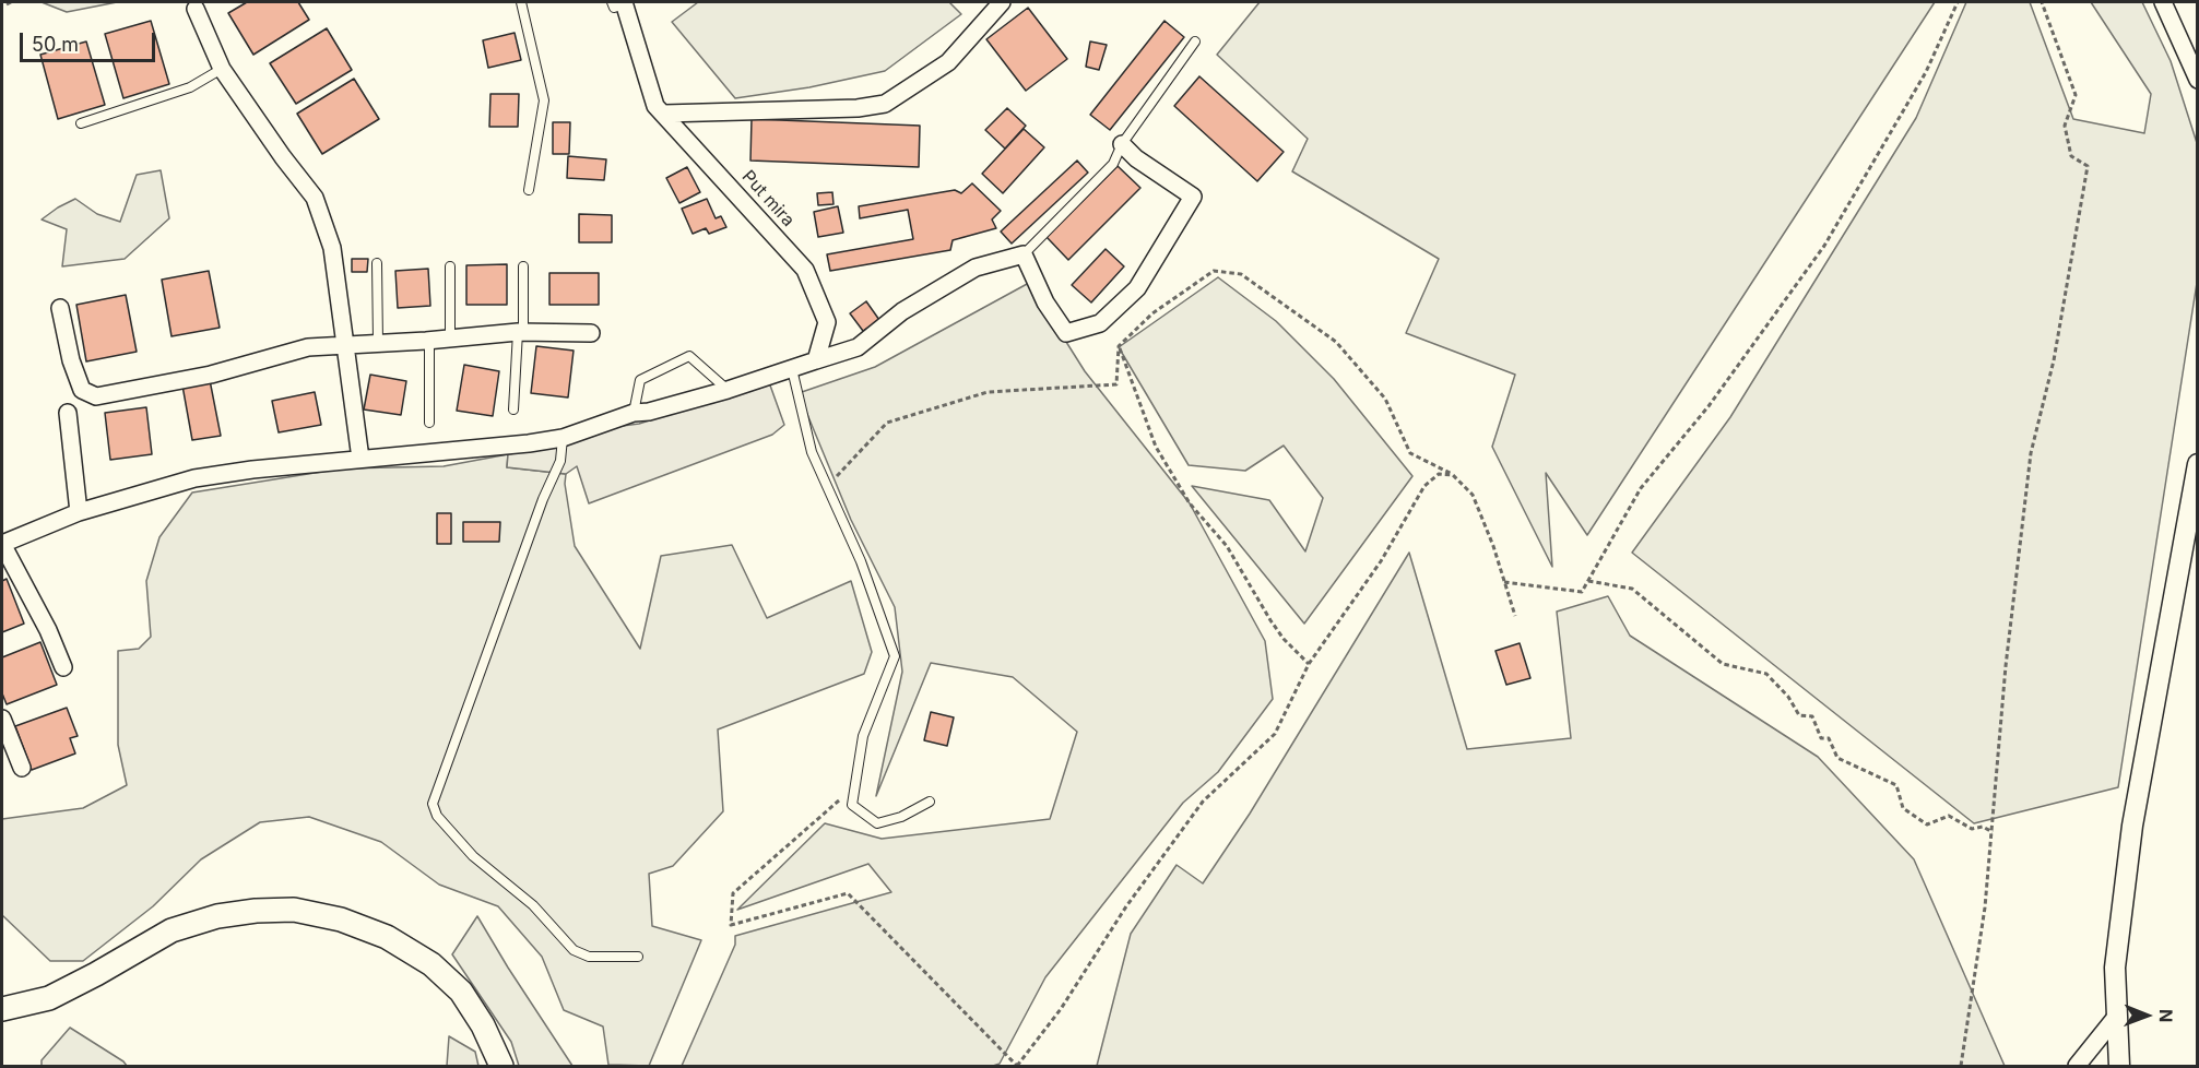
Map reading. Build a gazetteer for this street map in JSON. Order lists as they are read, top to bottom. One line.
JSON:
{"streets":{"street":["Put mira"]},"scale_bar":"50 m","north":"right"}
